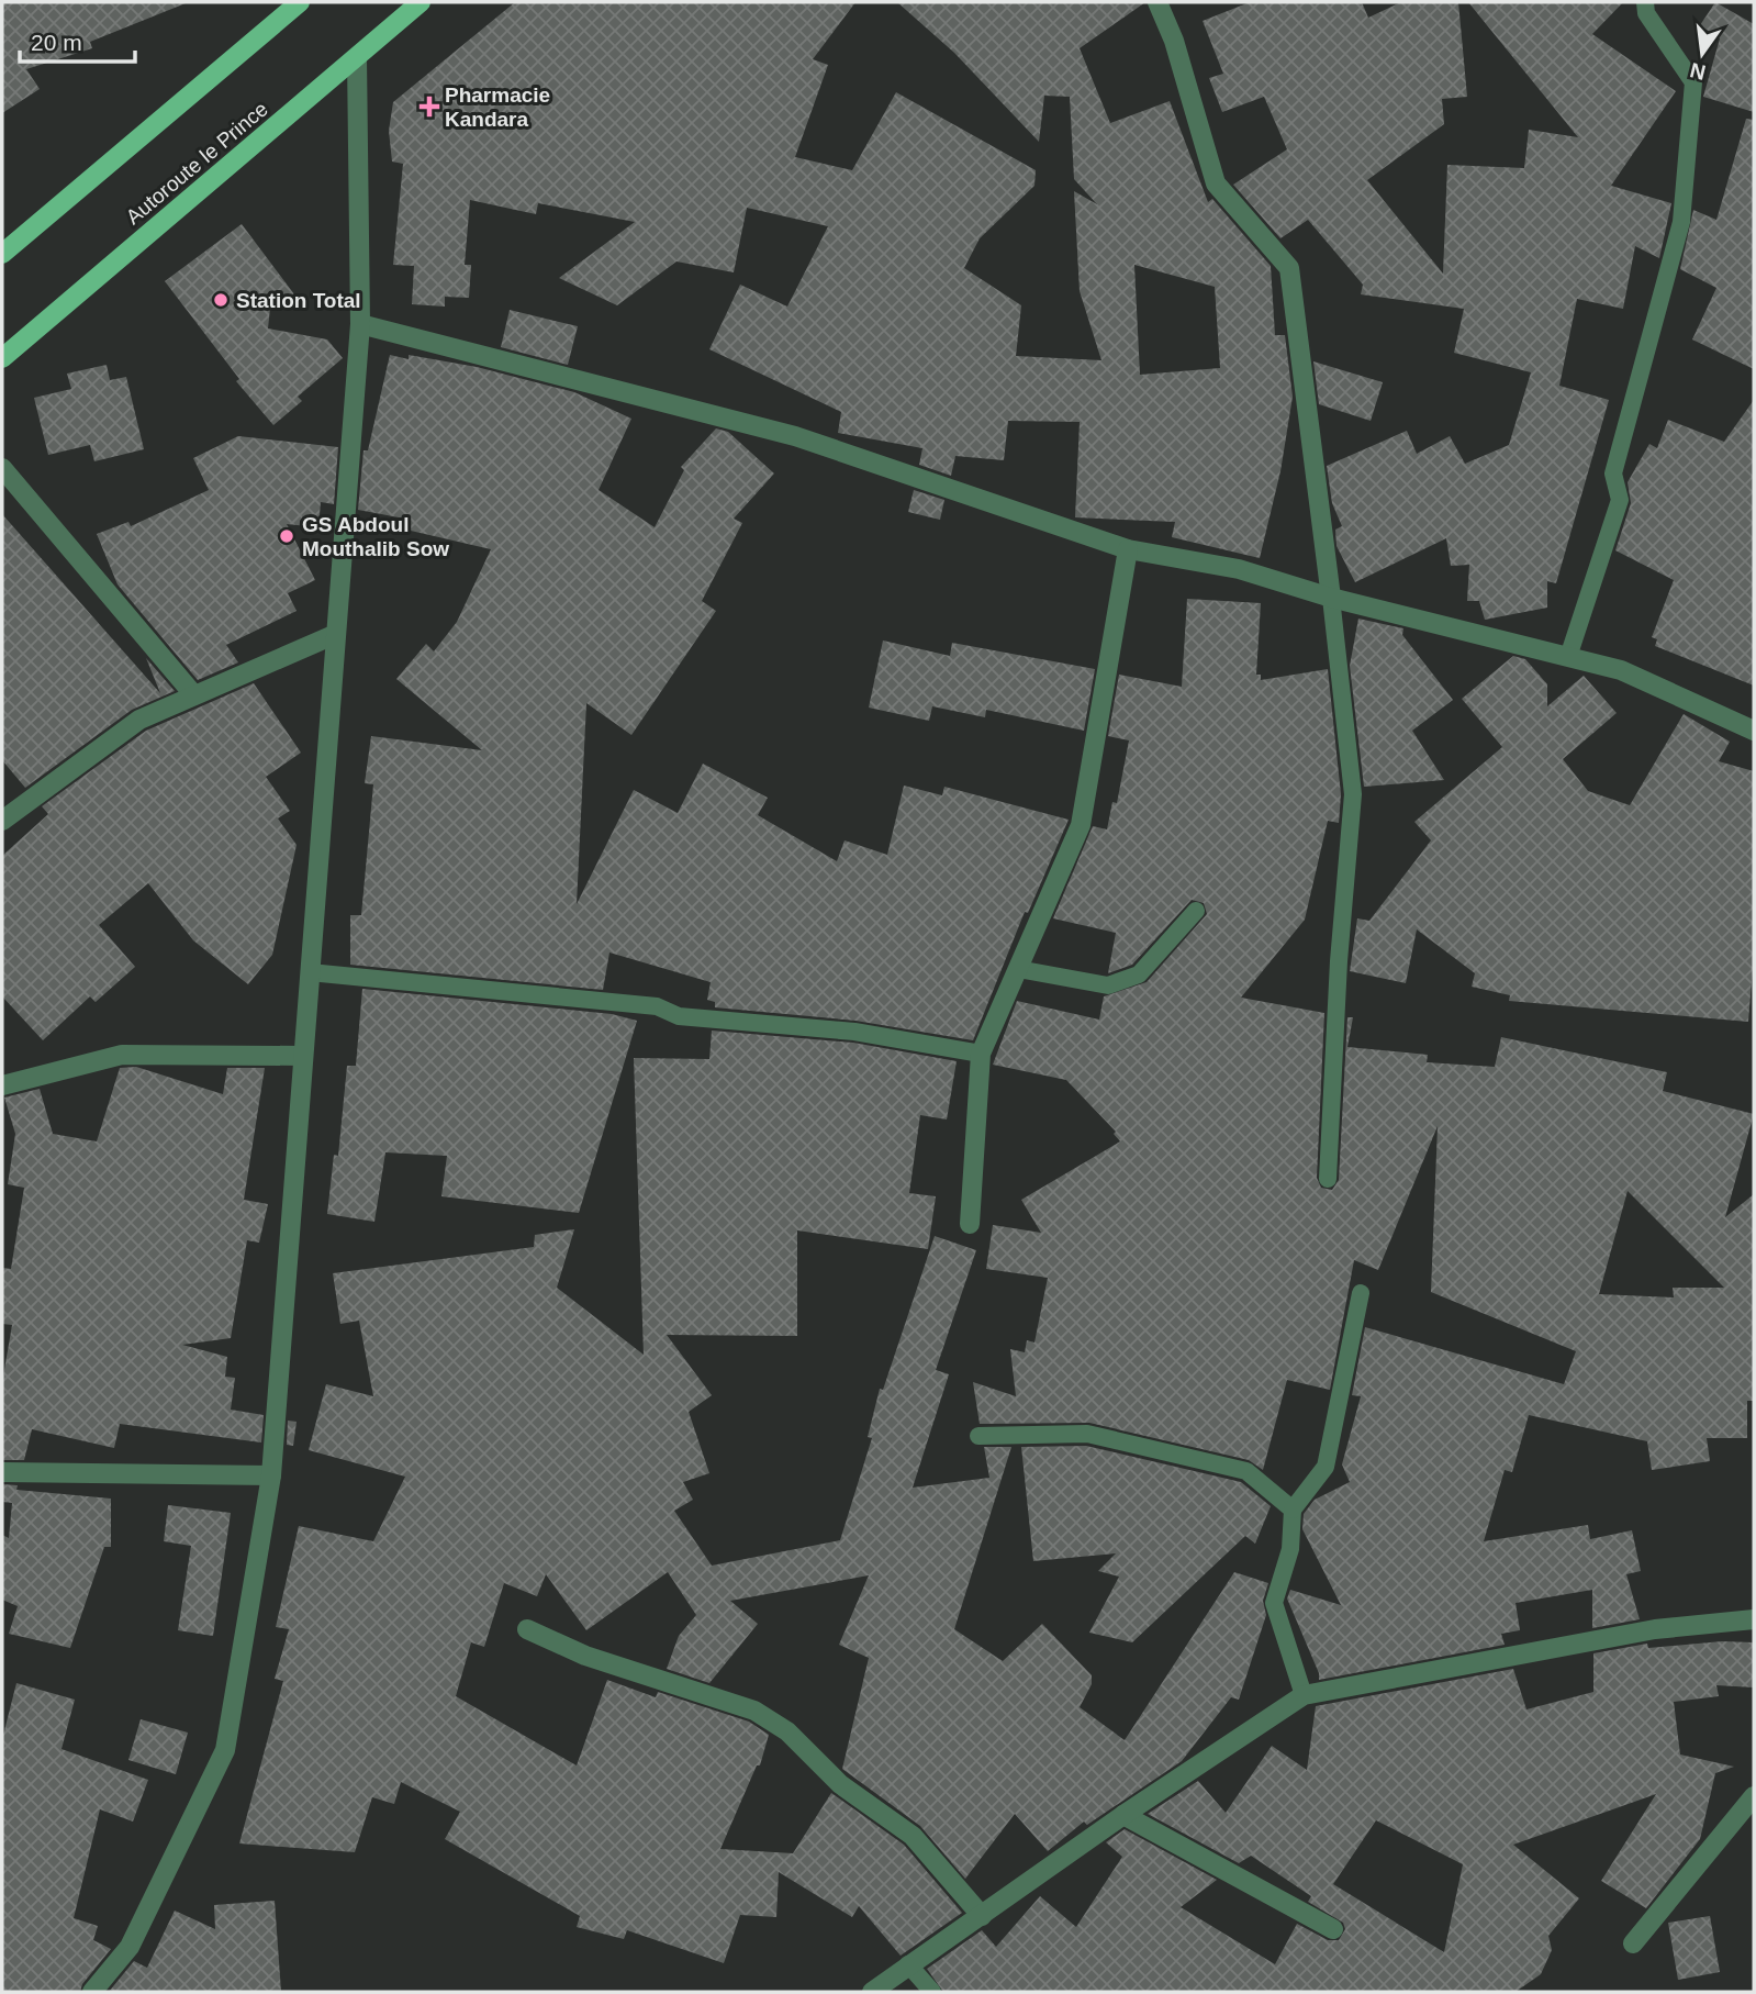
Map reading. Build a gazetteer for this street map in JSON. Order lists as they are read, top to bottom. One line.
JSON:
{"streets":{"main road":["Autoroute le Prince"]},"places":{"health":["Pharmacie Kandara"],"other":["Station Total","GS Abdoul Mouthalib Sow"]},"scale_bar":"20 m","north":"bottom"}
